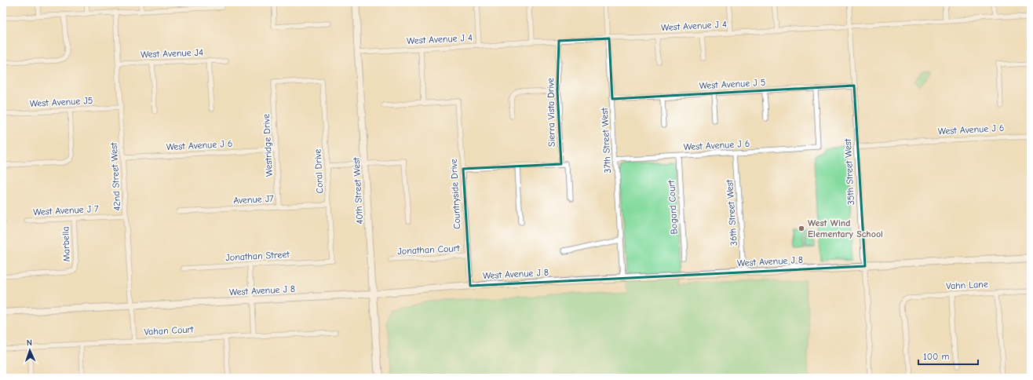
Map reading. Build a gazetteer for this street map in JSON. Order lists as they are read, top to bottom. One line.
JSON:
{"streets":{"street":["West Avenue J 4","West Avenue J4","West Avenue J 5","West Avenue J5","Sierra Vista Drive","West Avenue J 6","37th Street West","Westridge Drive","Coral Drive","35th Street West","42nd Street West","40th Street West","Countryside Drive","Avenue J7","Bogard Court","West Avenue J 7","36th Street West","Marbella","Jonathan Court","Jonathan Street","West Avenue J 8","Vahn Lane","Vahan Court"]},"crossings":[["West Avenue J 4","Sierra Vista Drive"],["West Avenue J 4","37th Street West"],["West Avenue J 4","35th Street West"],["West Avenue J 4","40th Street West"],["West Avenue J4","42nd Street West"],["West Avenue J 5","West Avenue J 6"],["West Avenue J 5","37th Street West"],["West Avenue J 5","35th Street West"],["West Avenue J5","42nd Street West"],["West Avenue J 6","37th Street West"],["West Avenue J 6","Westridge Drive"],["West Avenue J 6","35th Street West"],["West Avenue J 6","42nd Street West"],["West Avenue J 6","Bogard Court"],["West Avenue J 6","36th Street West"],["37th Street West","West Avenue J 8"],["Westridge Drive","Coral Drive"],["Westridge Drive","Avenue J7"],["Coral Drive","Avenue J7"],["Coral Drive","Jonathan Street"],["35th Street West","West Avenue J 8"],["42nd Street West","West Avenue J 7"],["42nd Street West","West Avenue J 8"],["42nd Street West","Vahan Court"],["40th Street West","West Avenue J 8"],["Countryside Drive","Jonathan Court"],["Countryside Drive","West Avenue J 8"],["West Avenue J 7","Marbella"],["36th Street West","West Avenue J 8"]],"places":["West Wind Elementary School"],"scale_bar":"100 m","north":"top"}
